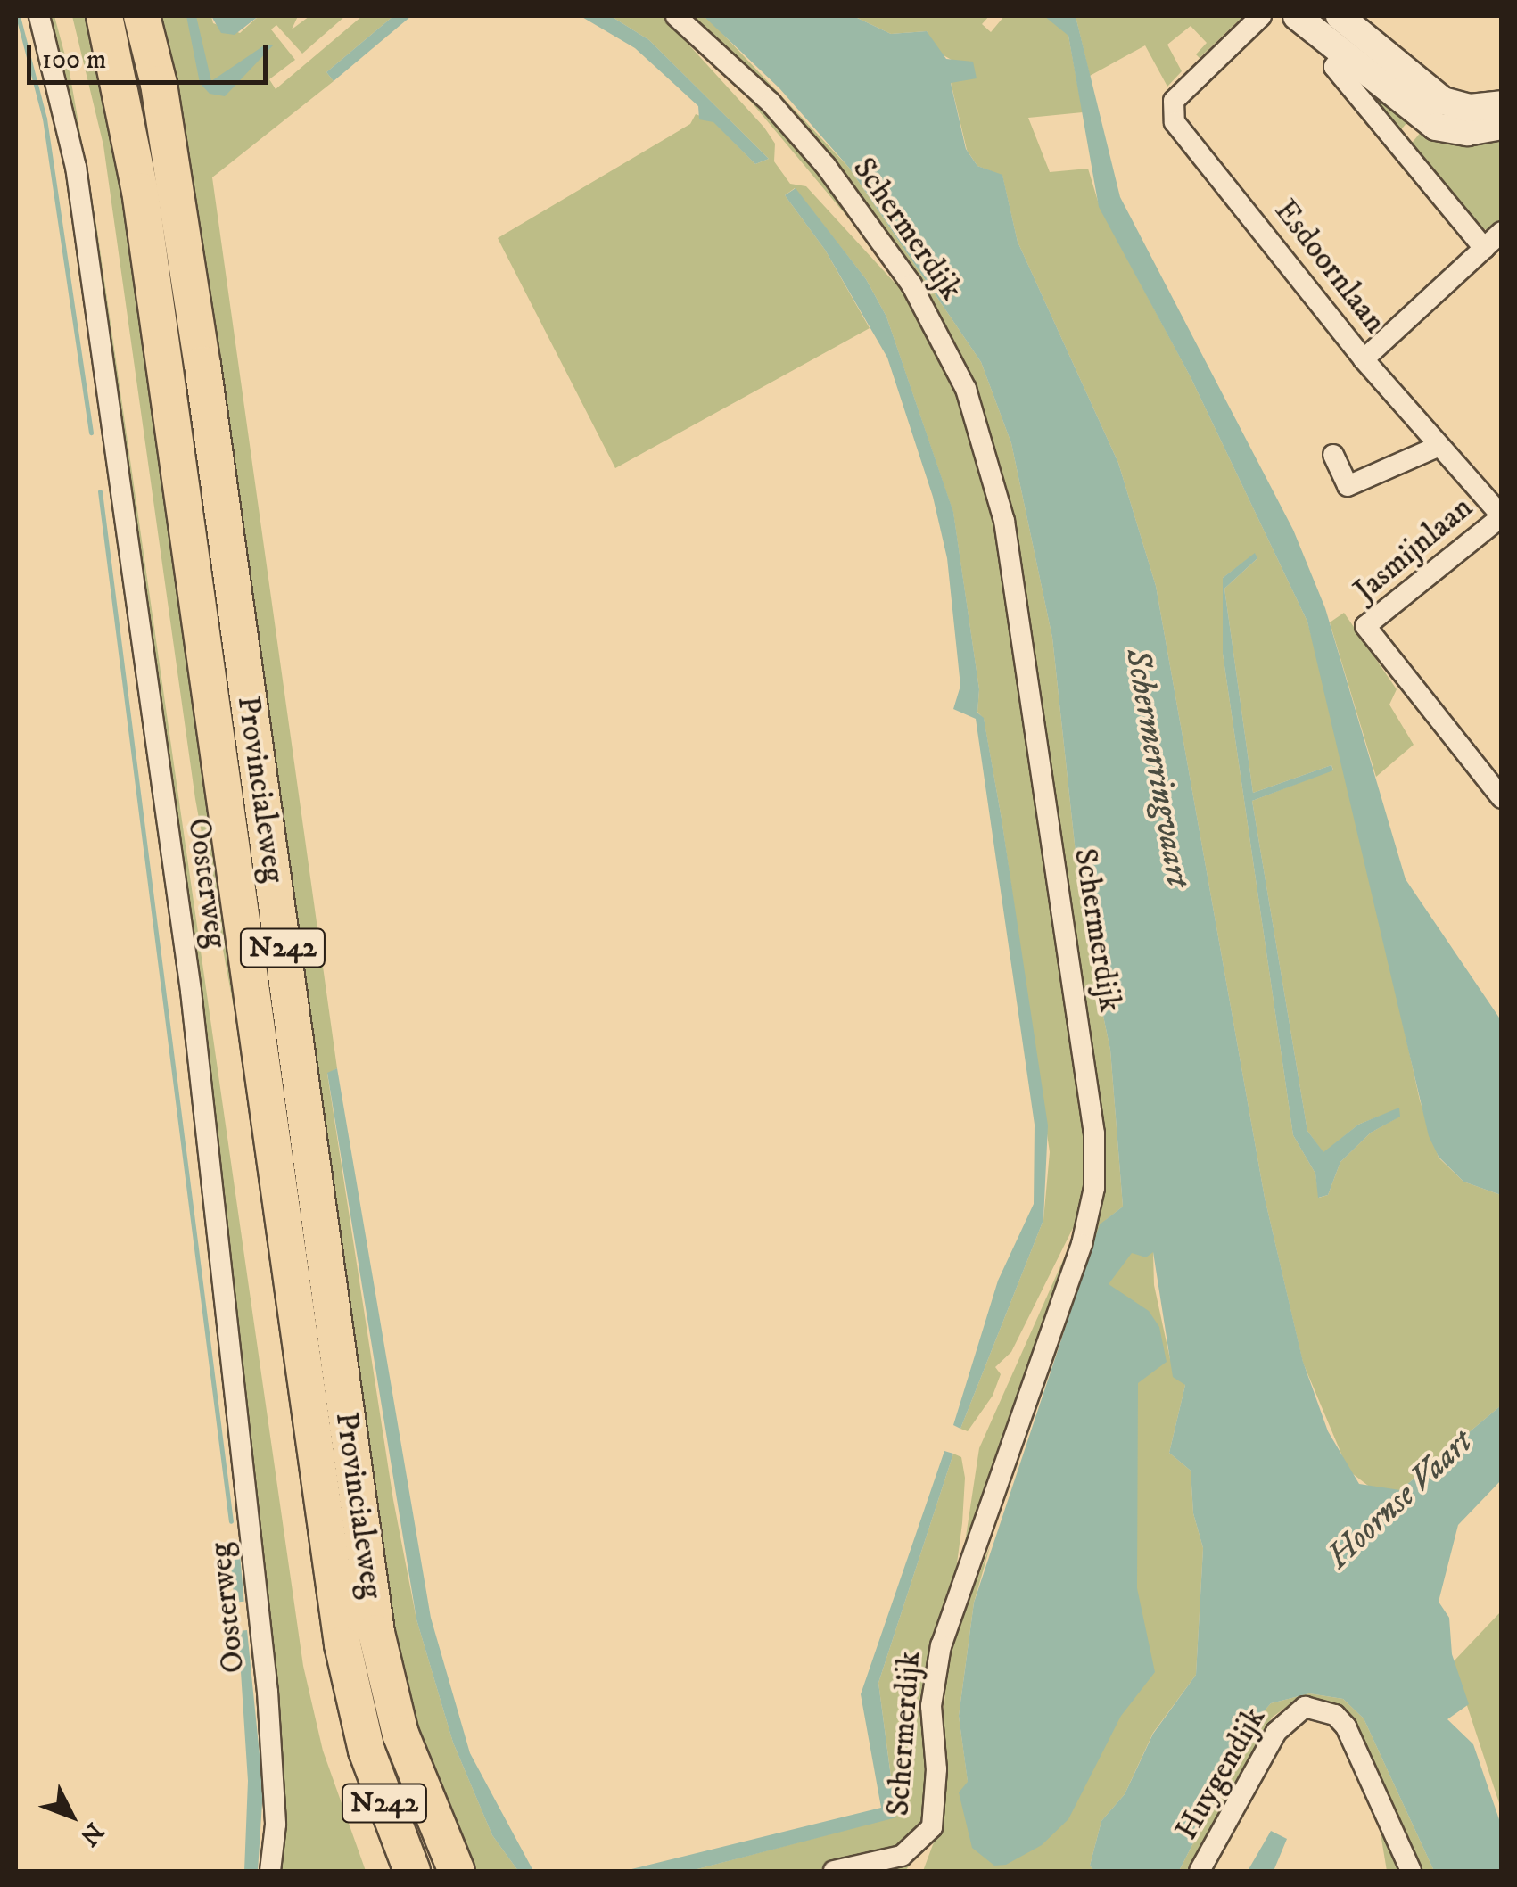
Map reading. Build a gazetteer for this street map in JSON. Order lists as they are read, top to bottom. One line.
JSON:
{"streets":{"highway":["Provincialeweg","N242"],"street":["Schermerdijk","Esdoornlaan","Jasmijnlaan","Oosterweg","Huygendijk"]},"crossings":[["Esdoornlaan","Jasmijnlaan"]],"water":["Schermerringvaart","Hoornse Vaart"],"scale_bar":"100 m","north":"bottom right"}
